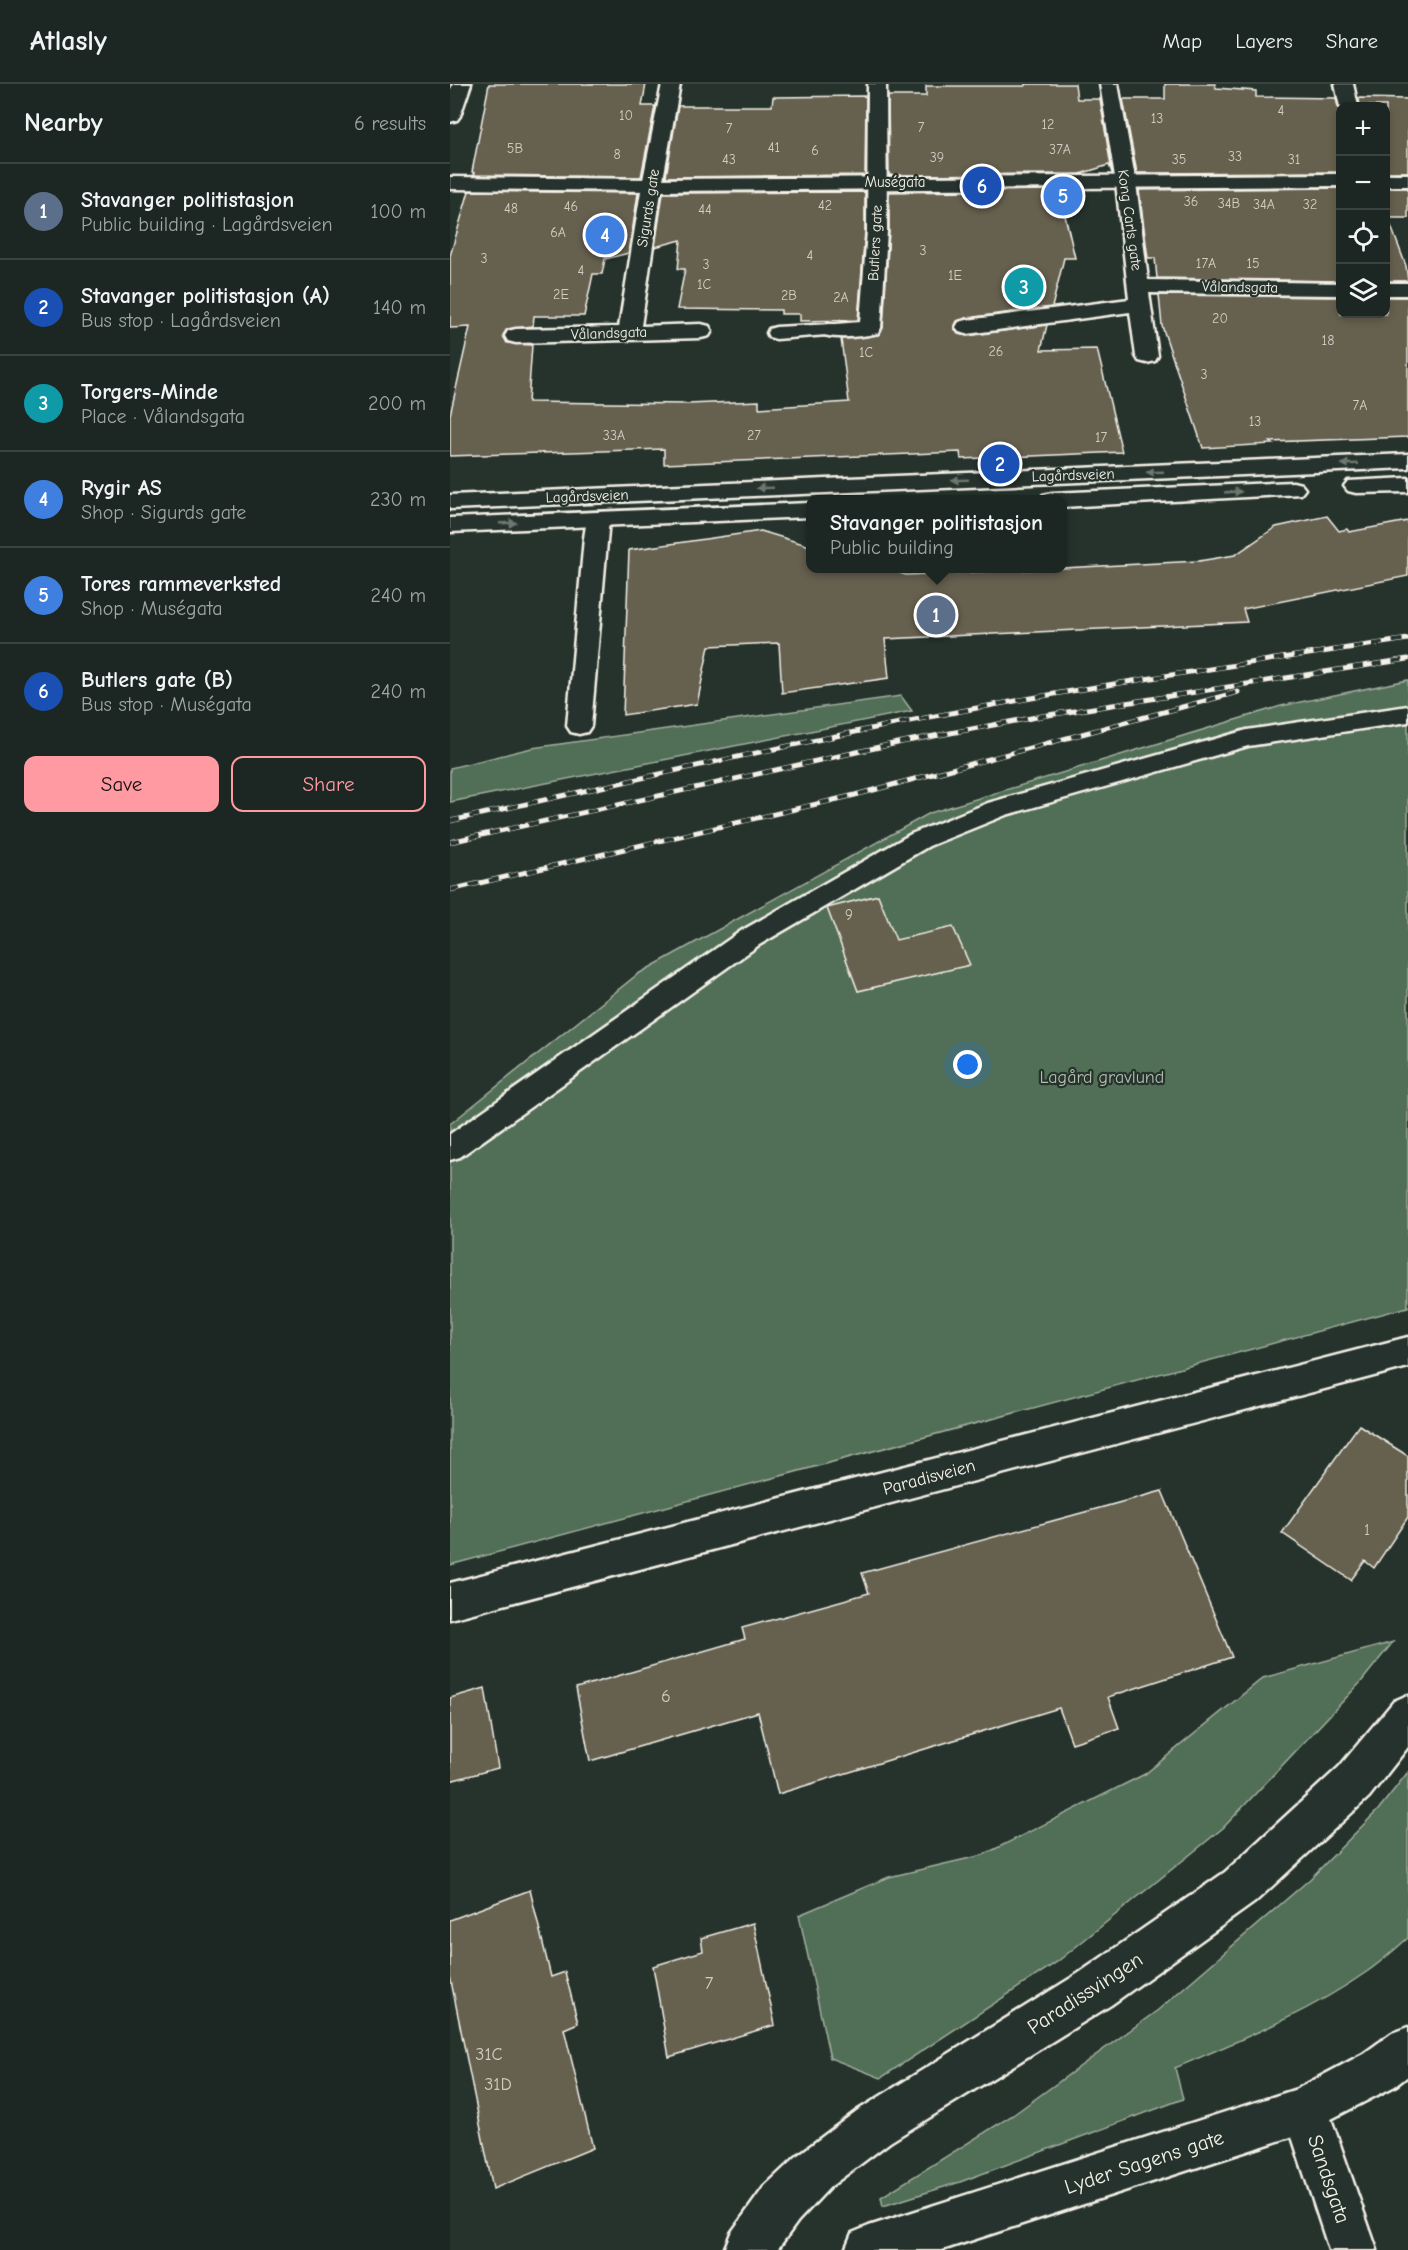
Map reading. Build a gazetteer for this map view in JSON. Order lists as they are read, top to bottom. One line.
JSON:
{"streets":{"street":["Muségata","Sigurds gate","Kong Carls gate","Butlers gate","Vålandsgata","Lagårdsveien","Paradisveien","Paradissvingen","Lyder Sagens gate","Sandsgata"]},"crossings":[["Muségata","Sigurds gate"],["Muségata","Kong Carls gate"],["Muségata","Butlers gate"],["Sigurds gate","Vålandsgata"],["Kong Carls gate","Vålandsgata"],["Lyder Sagens gate","Sandsgata"]],"parks":["Lagård gravlund"],"house_numbers":["4","10","13","12","7","7","41","5B","37A","6","8","33","39","43","35","31","36","34B","34A","32","42","46","48","44","6A","3","4","3","17A","15","3","4","1E","1C","2E","2B","2A","20","18","26","1C","3","7A","13","33A","27","17","9","1","6","7","31C","31D"],"page":{"header":"Atlasly","nav":["Map","Layers","Share"],"heading":["Nearby","6 results"],"map_buttons":["+","−"],"list":[{"mark":"1","name":"Stavanger politistasjon","note":"Public building · Lagårdsveien","value":"100 m"},{"mark":"2","name":"Stavanger politistasjon (A)","note":"Bus stop · Lagårdsveien","value":"140 m"},{"mark":"3","name":"Torgers-Minde","note":"Place · Vålandsgata","value":"200 m"},{"mark":"4","name":"Rygir AS","note":"Shop · Sigurds gate","value":"230 m"},{"mark":"5","name":"Tores rammeverksted","note":"Shop · Muségata","value":"240 m"},{"mark":"6","name":"Butlers gate (B)","note":"Bus stop · Muségata","value":"240 m"}],"pins":["6","5","4","3","2","1"],"popup":["Stavanger politistasjon","Public building"],"buttons":["Save","Share"]}}
